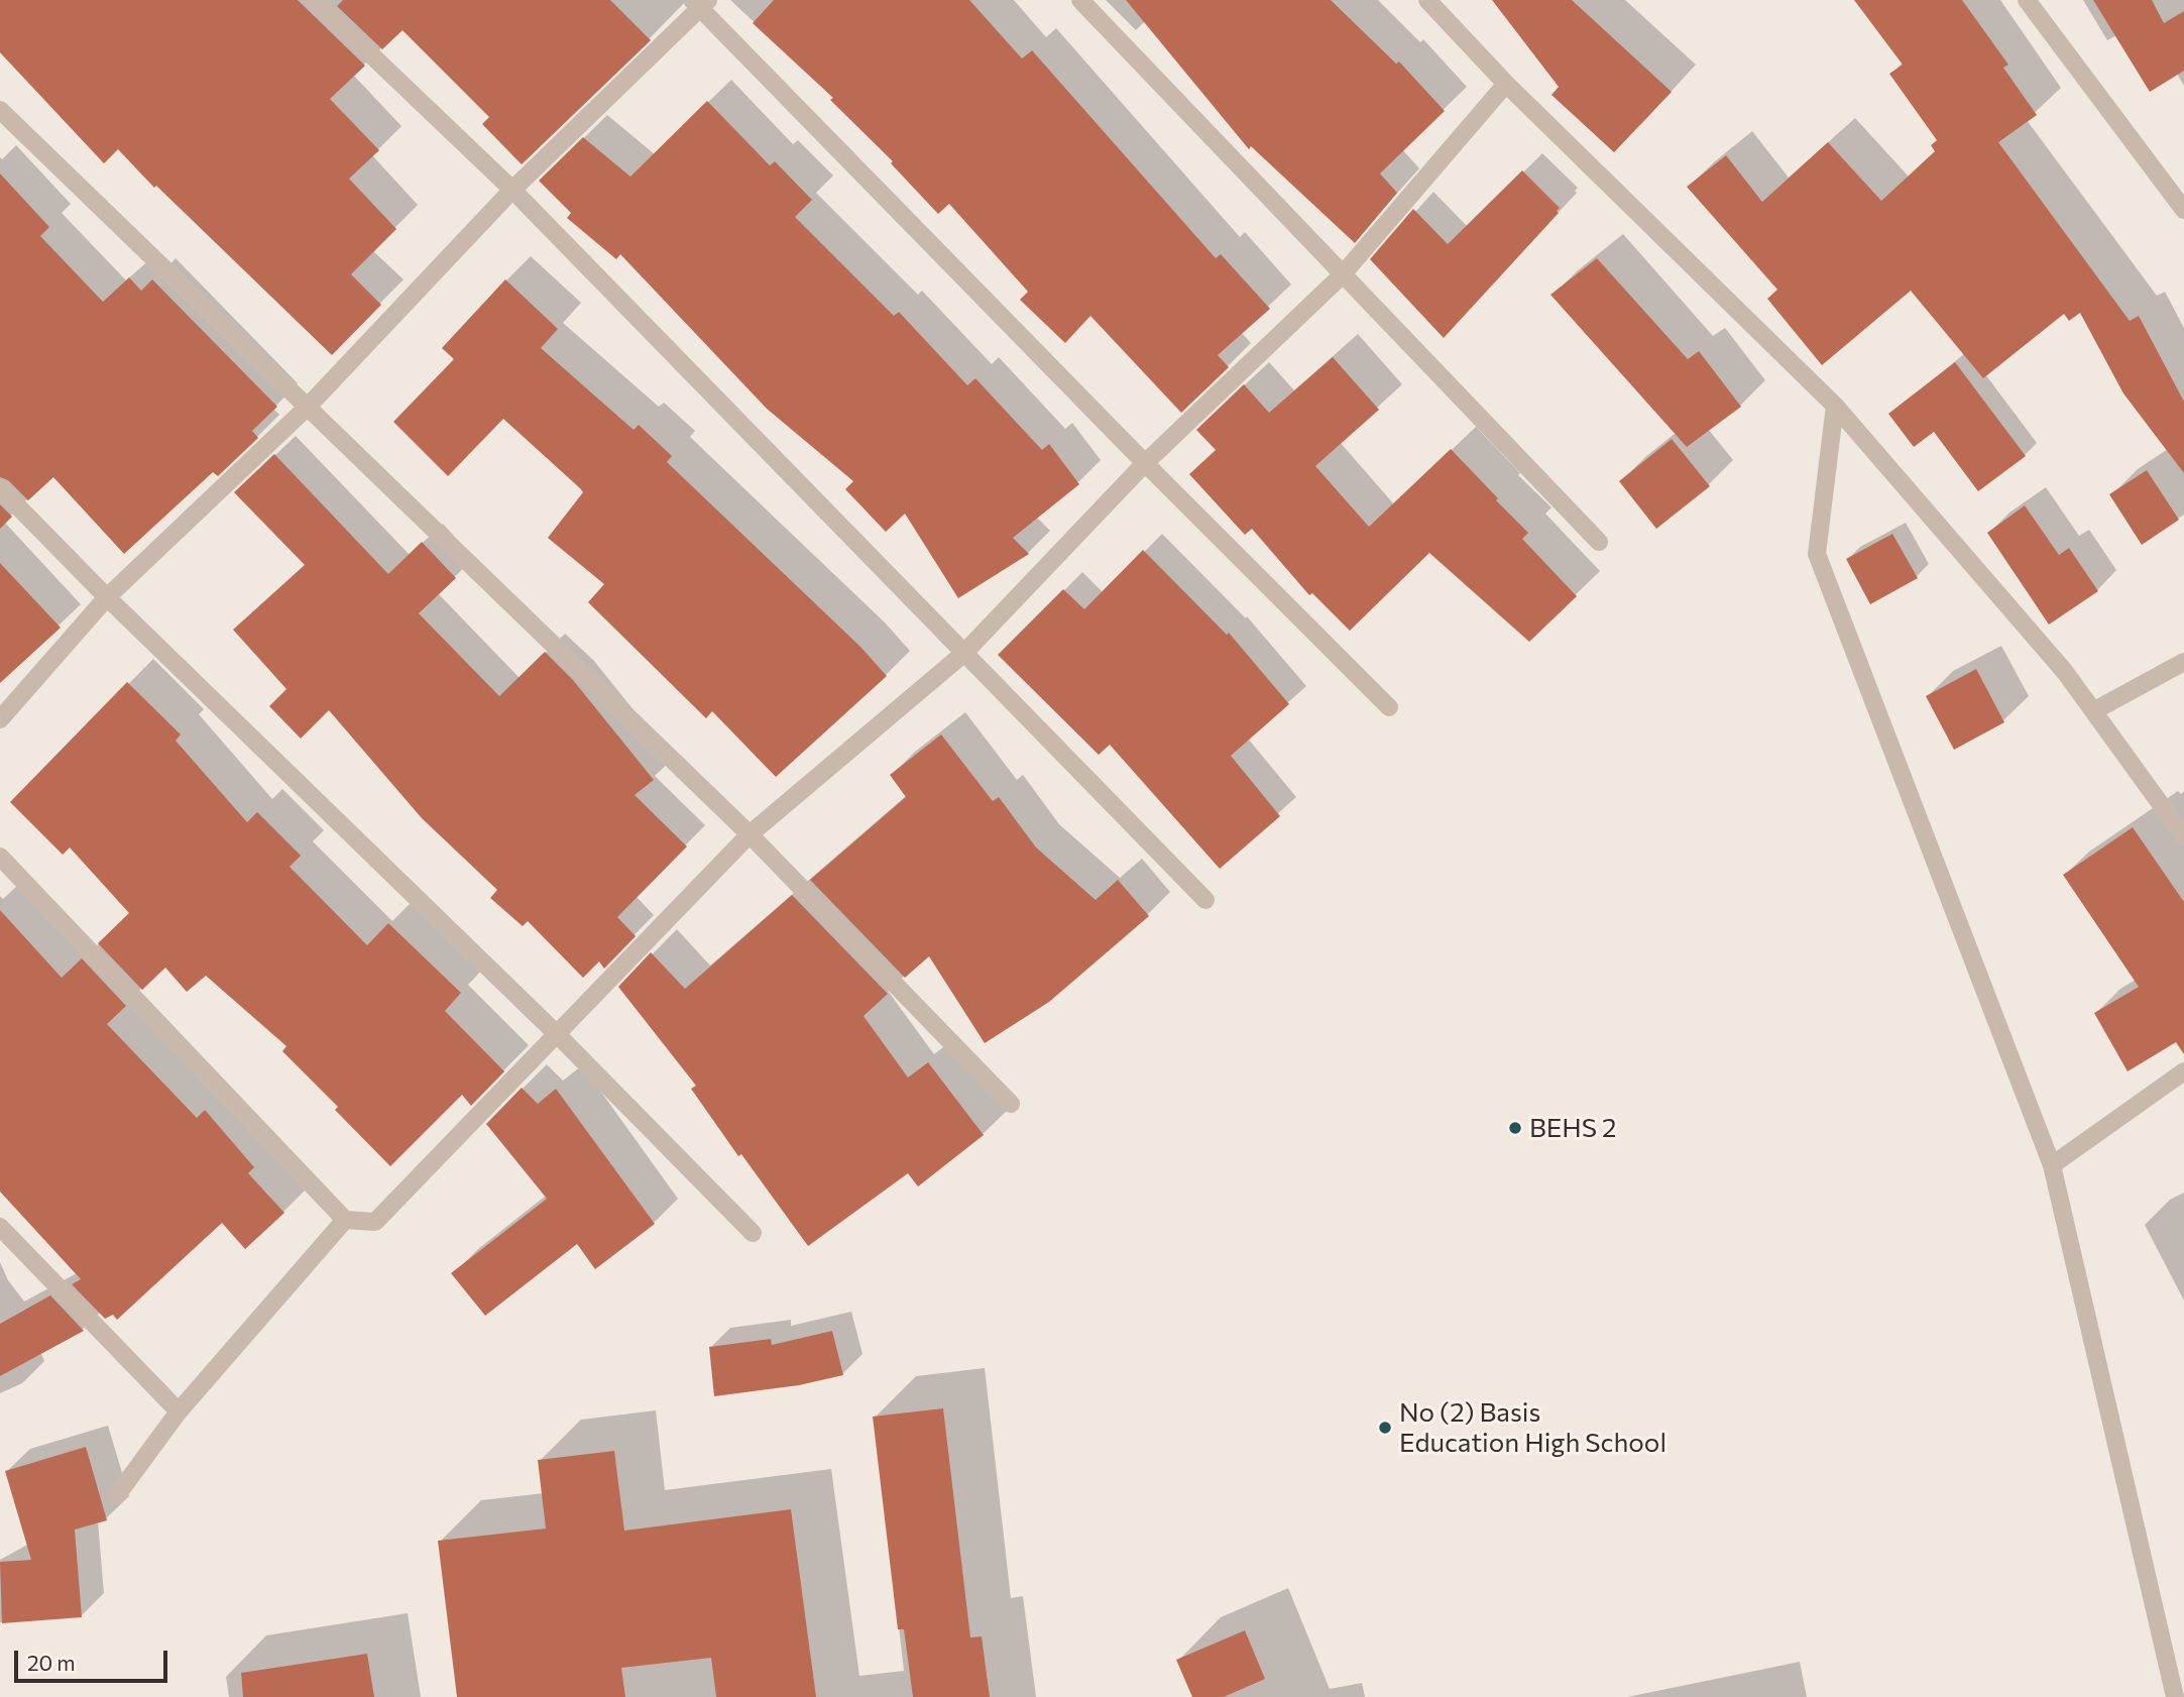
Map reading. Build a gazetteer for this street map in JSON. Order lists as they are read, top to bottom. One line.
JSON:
{"places":["BEHS 2","No (2) Basis Education High School"],"scale_bar":"20 m"}
